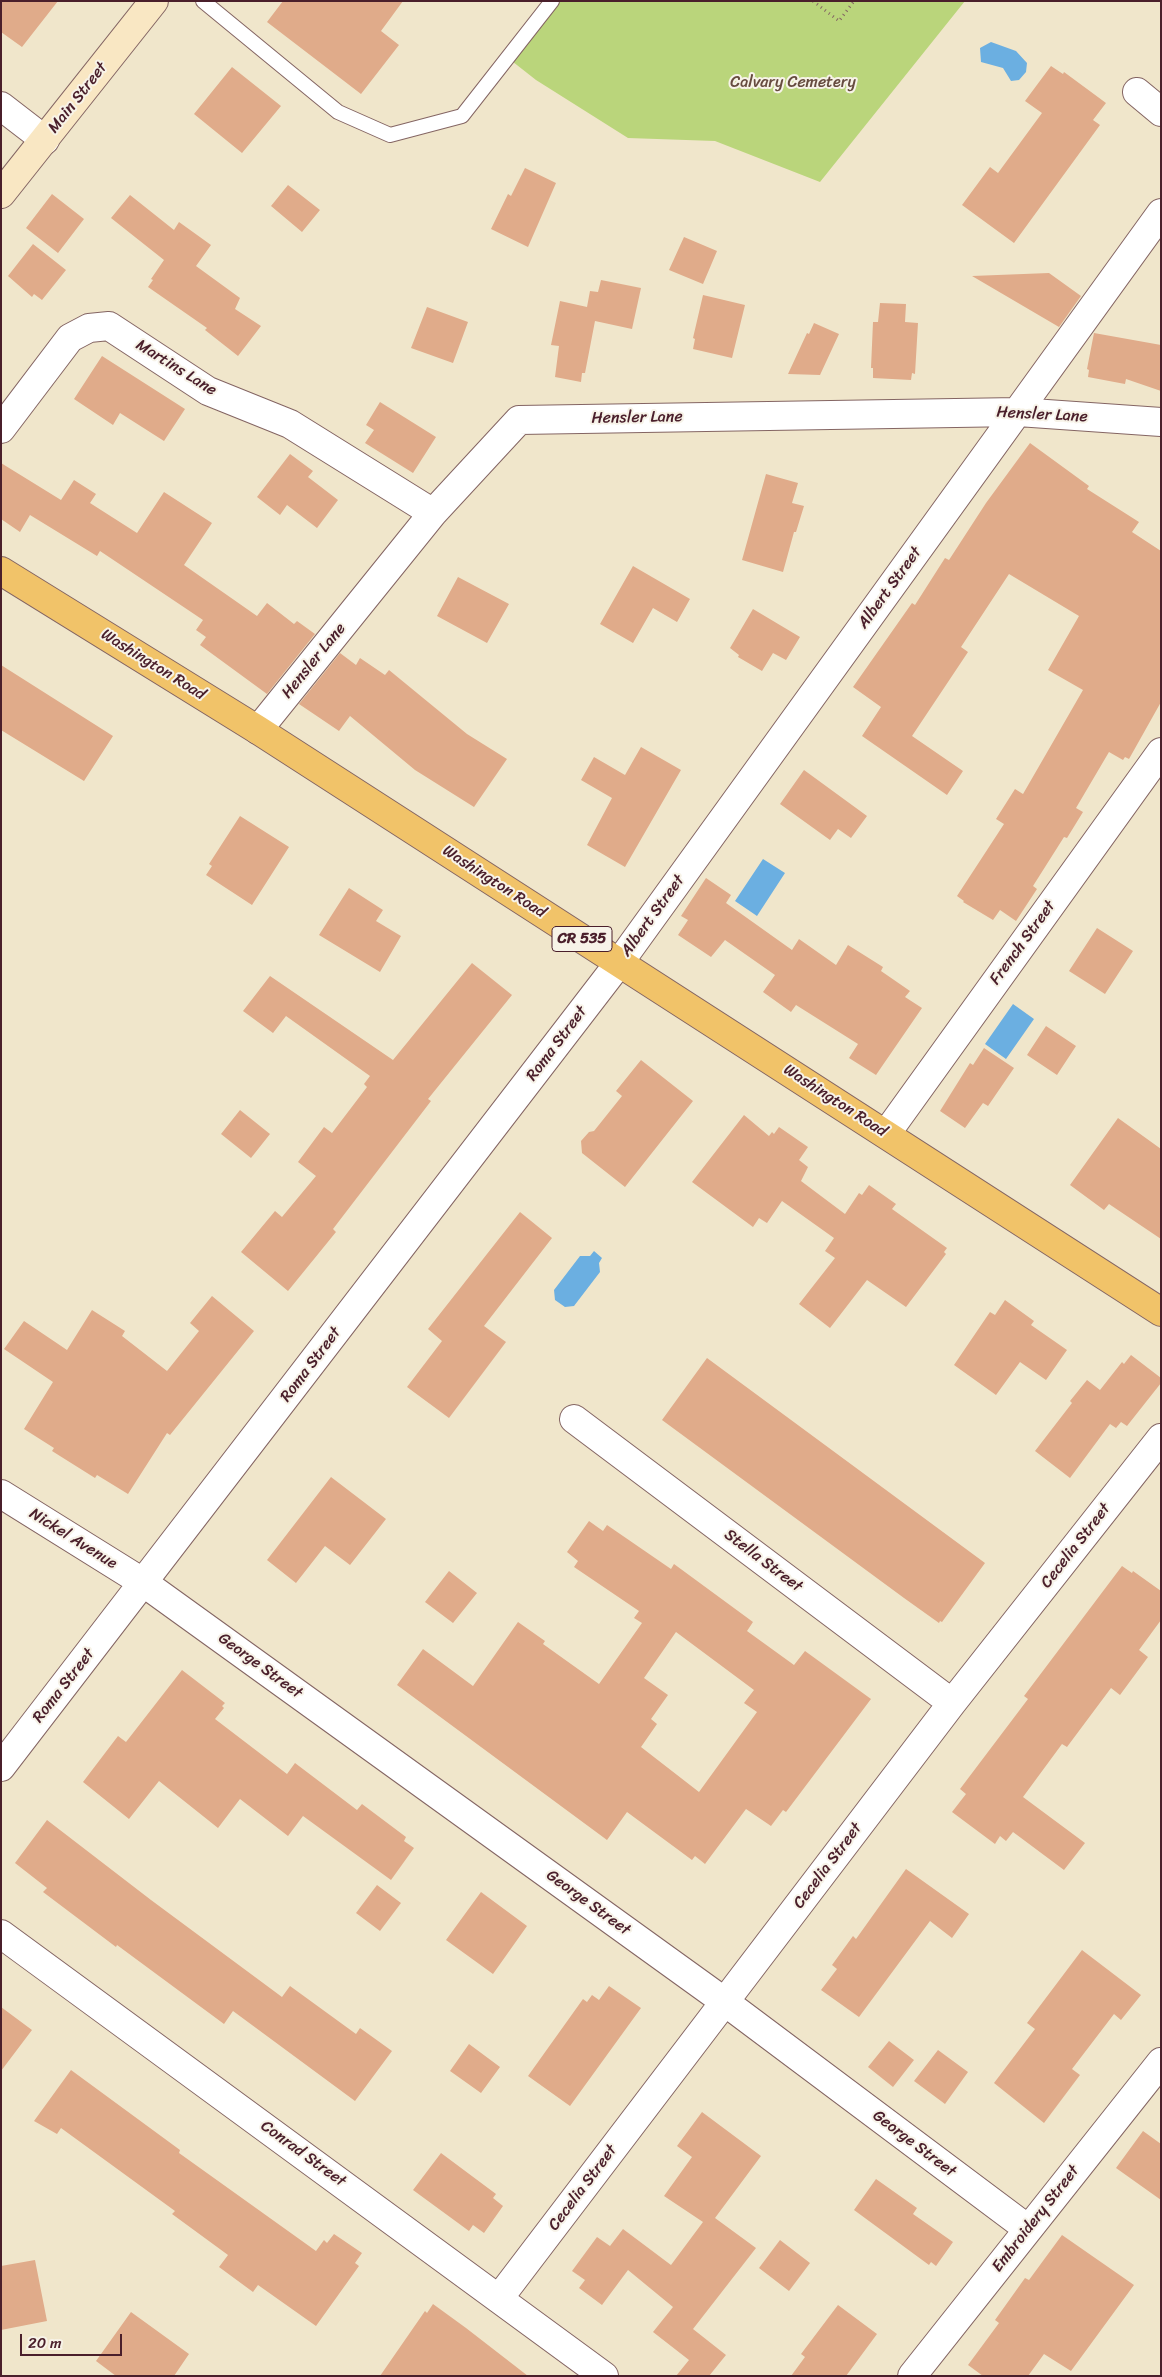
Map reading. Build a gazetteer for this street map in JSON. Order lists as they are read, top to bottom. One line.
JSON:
{"streets":{"main road":["Main Street","Washington Road","CR 535"],"street":["Martins Lane","Hensler Lane","Albert Street","French Street","Roma Street","Nickel Avenue","Cecelia Street","Stella Street","George Street","Conrad Street","Embroidery Street"]},"crossings":[["Martins Lane","Hensler Lane"],["Hensler Lane","Albert Street"],["Hensler Lane","Washington Road"],["Albert Street","Washington Road"],["Albert Street","Roma Street"],["Washington Road","French Street"],["Washington Road","Roma Street"],["Roma Street","Nickel Avenue"],["Roma Street","George Street"],["Nickel Avenue","George Street"],["Cecelia Street","Stella Street"],["Cecelia Street","George Street"],["Cecelia Street","Conrad Street"],["George Street","Embroidery Street"]],"parks":["Calvary Cemetery"],"scale_bar":"20 m"}
